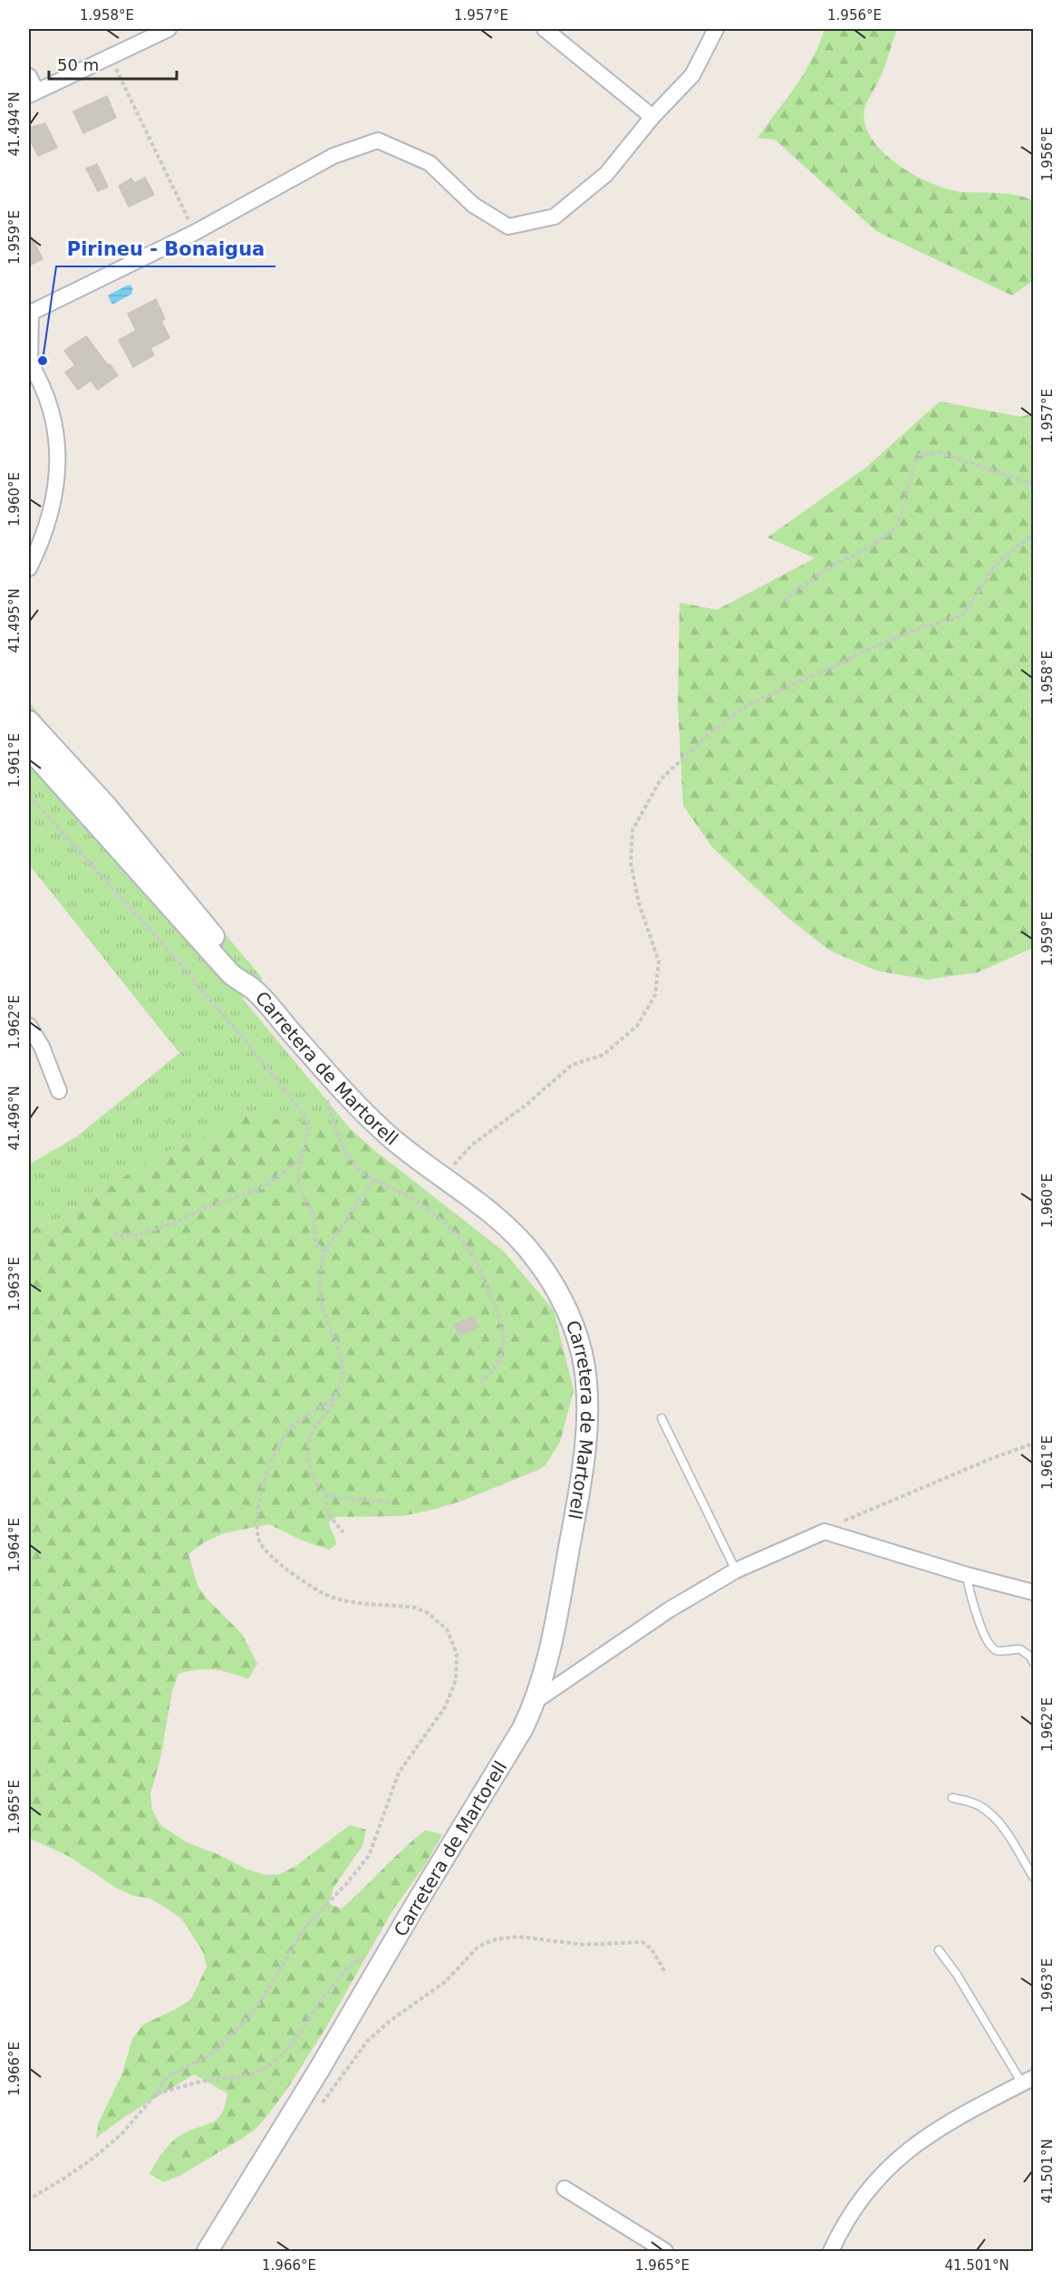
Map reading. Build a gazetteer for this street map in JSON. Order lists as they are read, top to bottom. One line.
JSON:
{"streets":{"main road":["Carretera de Martorell"]},"places":["Pirineu - Bonaigua"],"scale_bar":"50 m","coordinates":["1.958°E","1.957°E","1.956°E","41.494°N","1.959°E","1.960°E","41.495°N","1.961°E","1.962°E","41.496°N","1.963°E","1.964°E","1.965°E","1.966°E","41.501°N"]}
